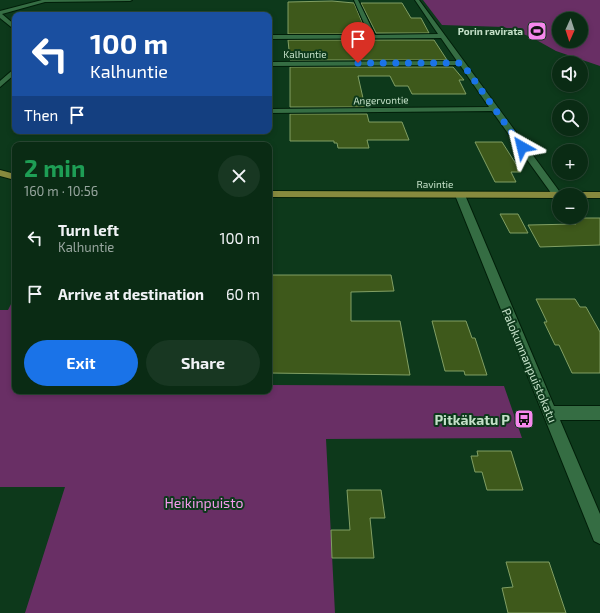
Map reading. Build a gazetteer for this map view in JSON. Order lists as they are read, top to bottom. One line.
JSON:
{"streets":{"main road":["Ravintie"],"street":["Kalhuntie","Angervontie","Palokunnanpuistokatu"]},"crossings":[["Ravintie","Palokunnanpuistokatu"]],"parks":["Heikinpuisto"],"places":{"sports":["Porin ravirata"],"bus stop":["Pitkäkatu P"]},"north":"bottom","page":{"map_buttons":["+","−"],"turn":["100 m","Kalhuntie"],"then":"Then","heading":["2 min","160 m · 10:56"],"list":[{"name":"Turn left","note":"Kalhuntie","value":"100 m"},{"name":"Arrive at destination","value":"60 m"}],"buttons":["Exit","Share"]}}
